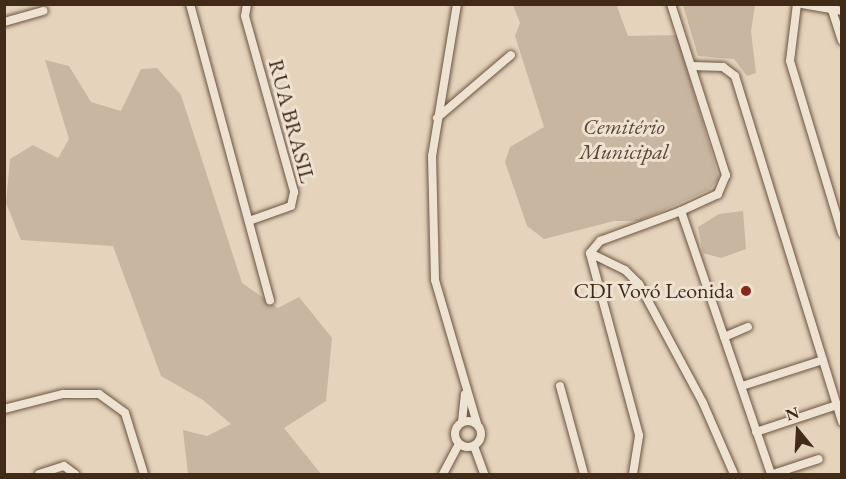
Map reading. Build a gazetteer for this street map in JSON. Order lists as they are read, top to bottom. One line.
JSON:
{"streets":{"street":["RUA BRASIL"]},"parks":["Cemitério Municipal"],"places":["CDI Vovó Leonida"],"north":"top"}
